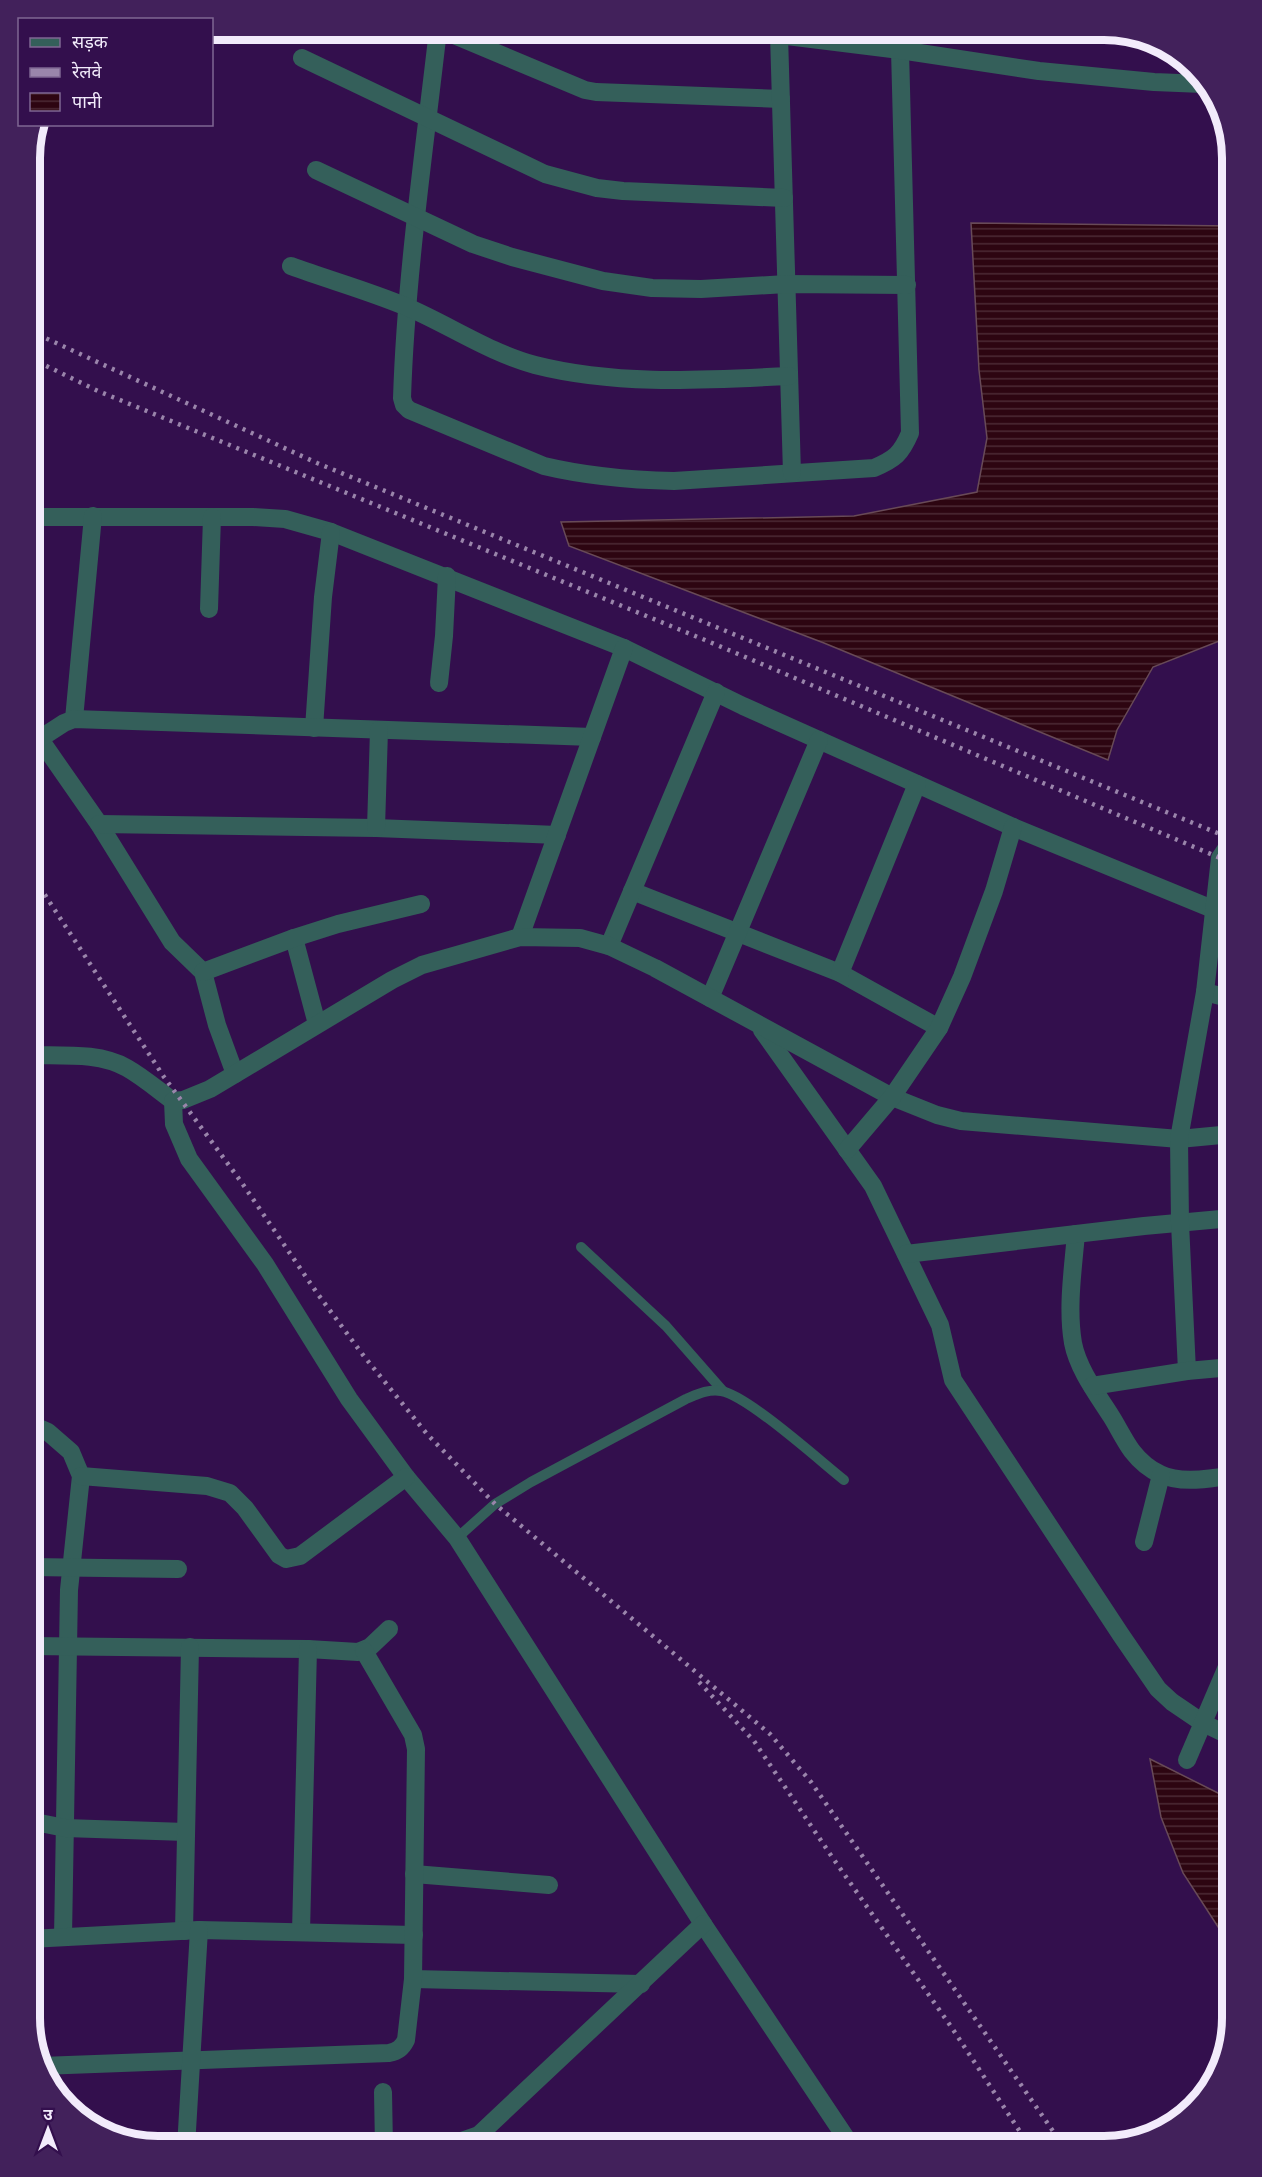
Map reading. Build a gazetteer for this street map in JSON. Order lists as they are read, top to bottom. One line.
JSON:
{"legend":["सड़क","रेलवे","पानी"],"north":"top"}
